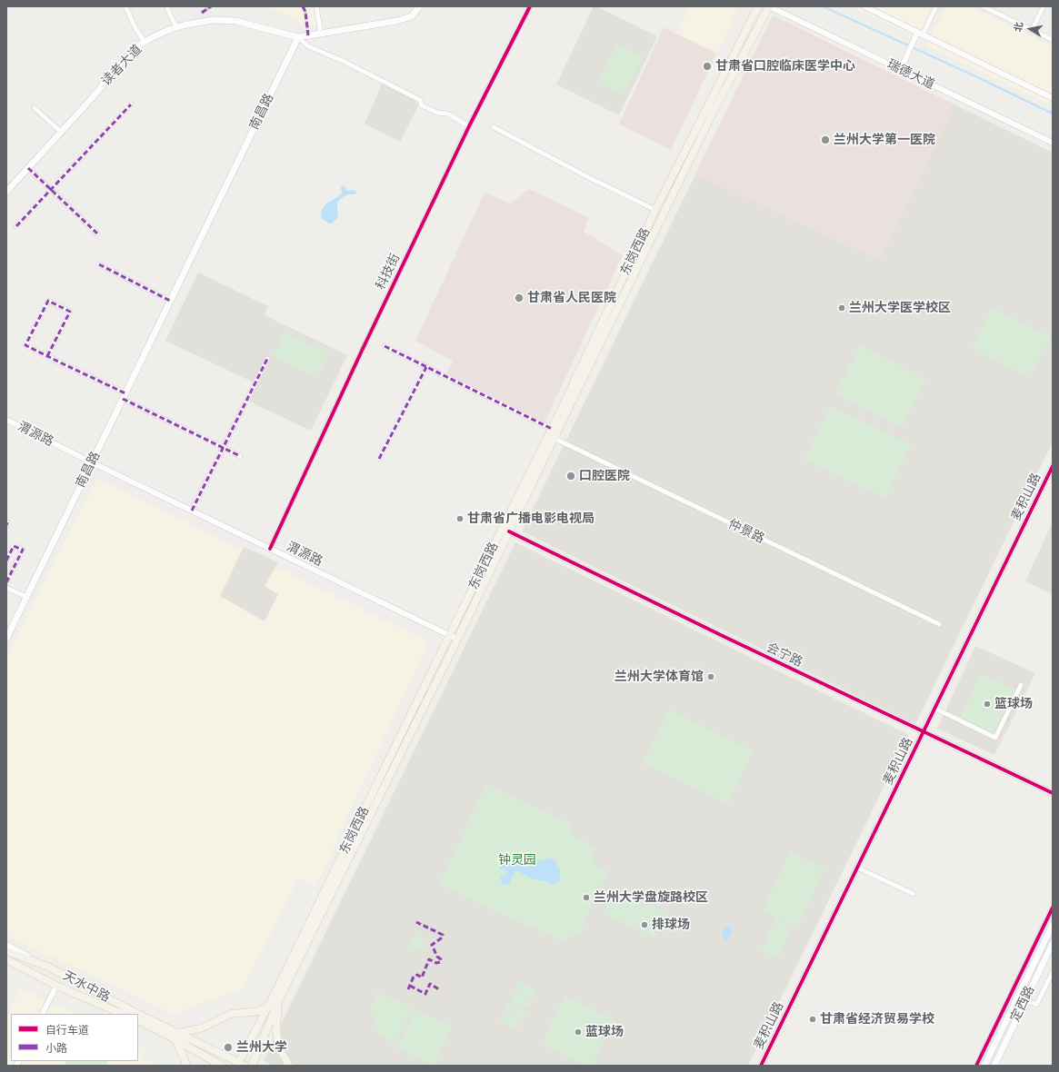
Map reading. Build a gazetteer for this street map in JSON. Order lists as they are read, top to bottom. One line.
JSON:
{"streets":{"main road":["读者大道","南昌路","东岗西路","天水中路","定西路"],"street":["瑞德大道","科技街","渭源路","麦积山路","仲景路","会宁路"]},"crossings":[["读者大道","南昌路"],["瑞德大道","东岗西路"],["南昌路","渭源路"],["东岗西路","渭源路"],["东岗西路","仲景路"],["东岗西路","会宁路"],["东岗西路","天水中路"],["科技街","渭源路"],["麦积山路","会宁路"]],"parks":["钟灵园"],"places":["甘肃省口腔临床医学中心","兰州大学第一医院","甘肃省人民医院","兰州大学医学校区","口腔医院","甘肃省广播电影电视局","兰州大学体育馆","篮球场","兰州大学盘旋路校区","排球场","甘肃省经济贸易学校","蓝球场","兰州大学"],"legend":["自行车道","小路"],"north":"left"}
